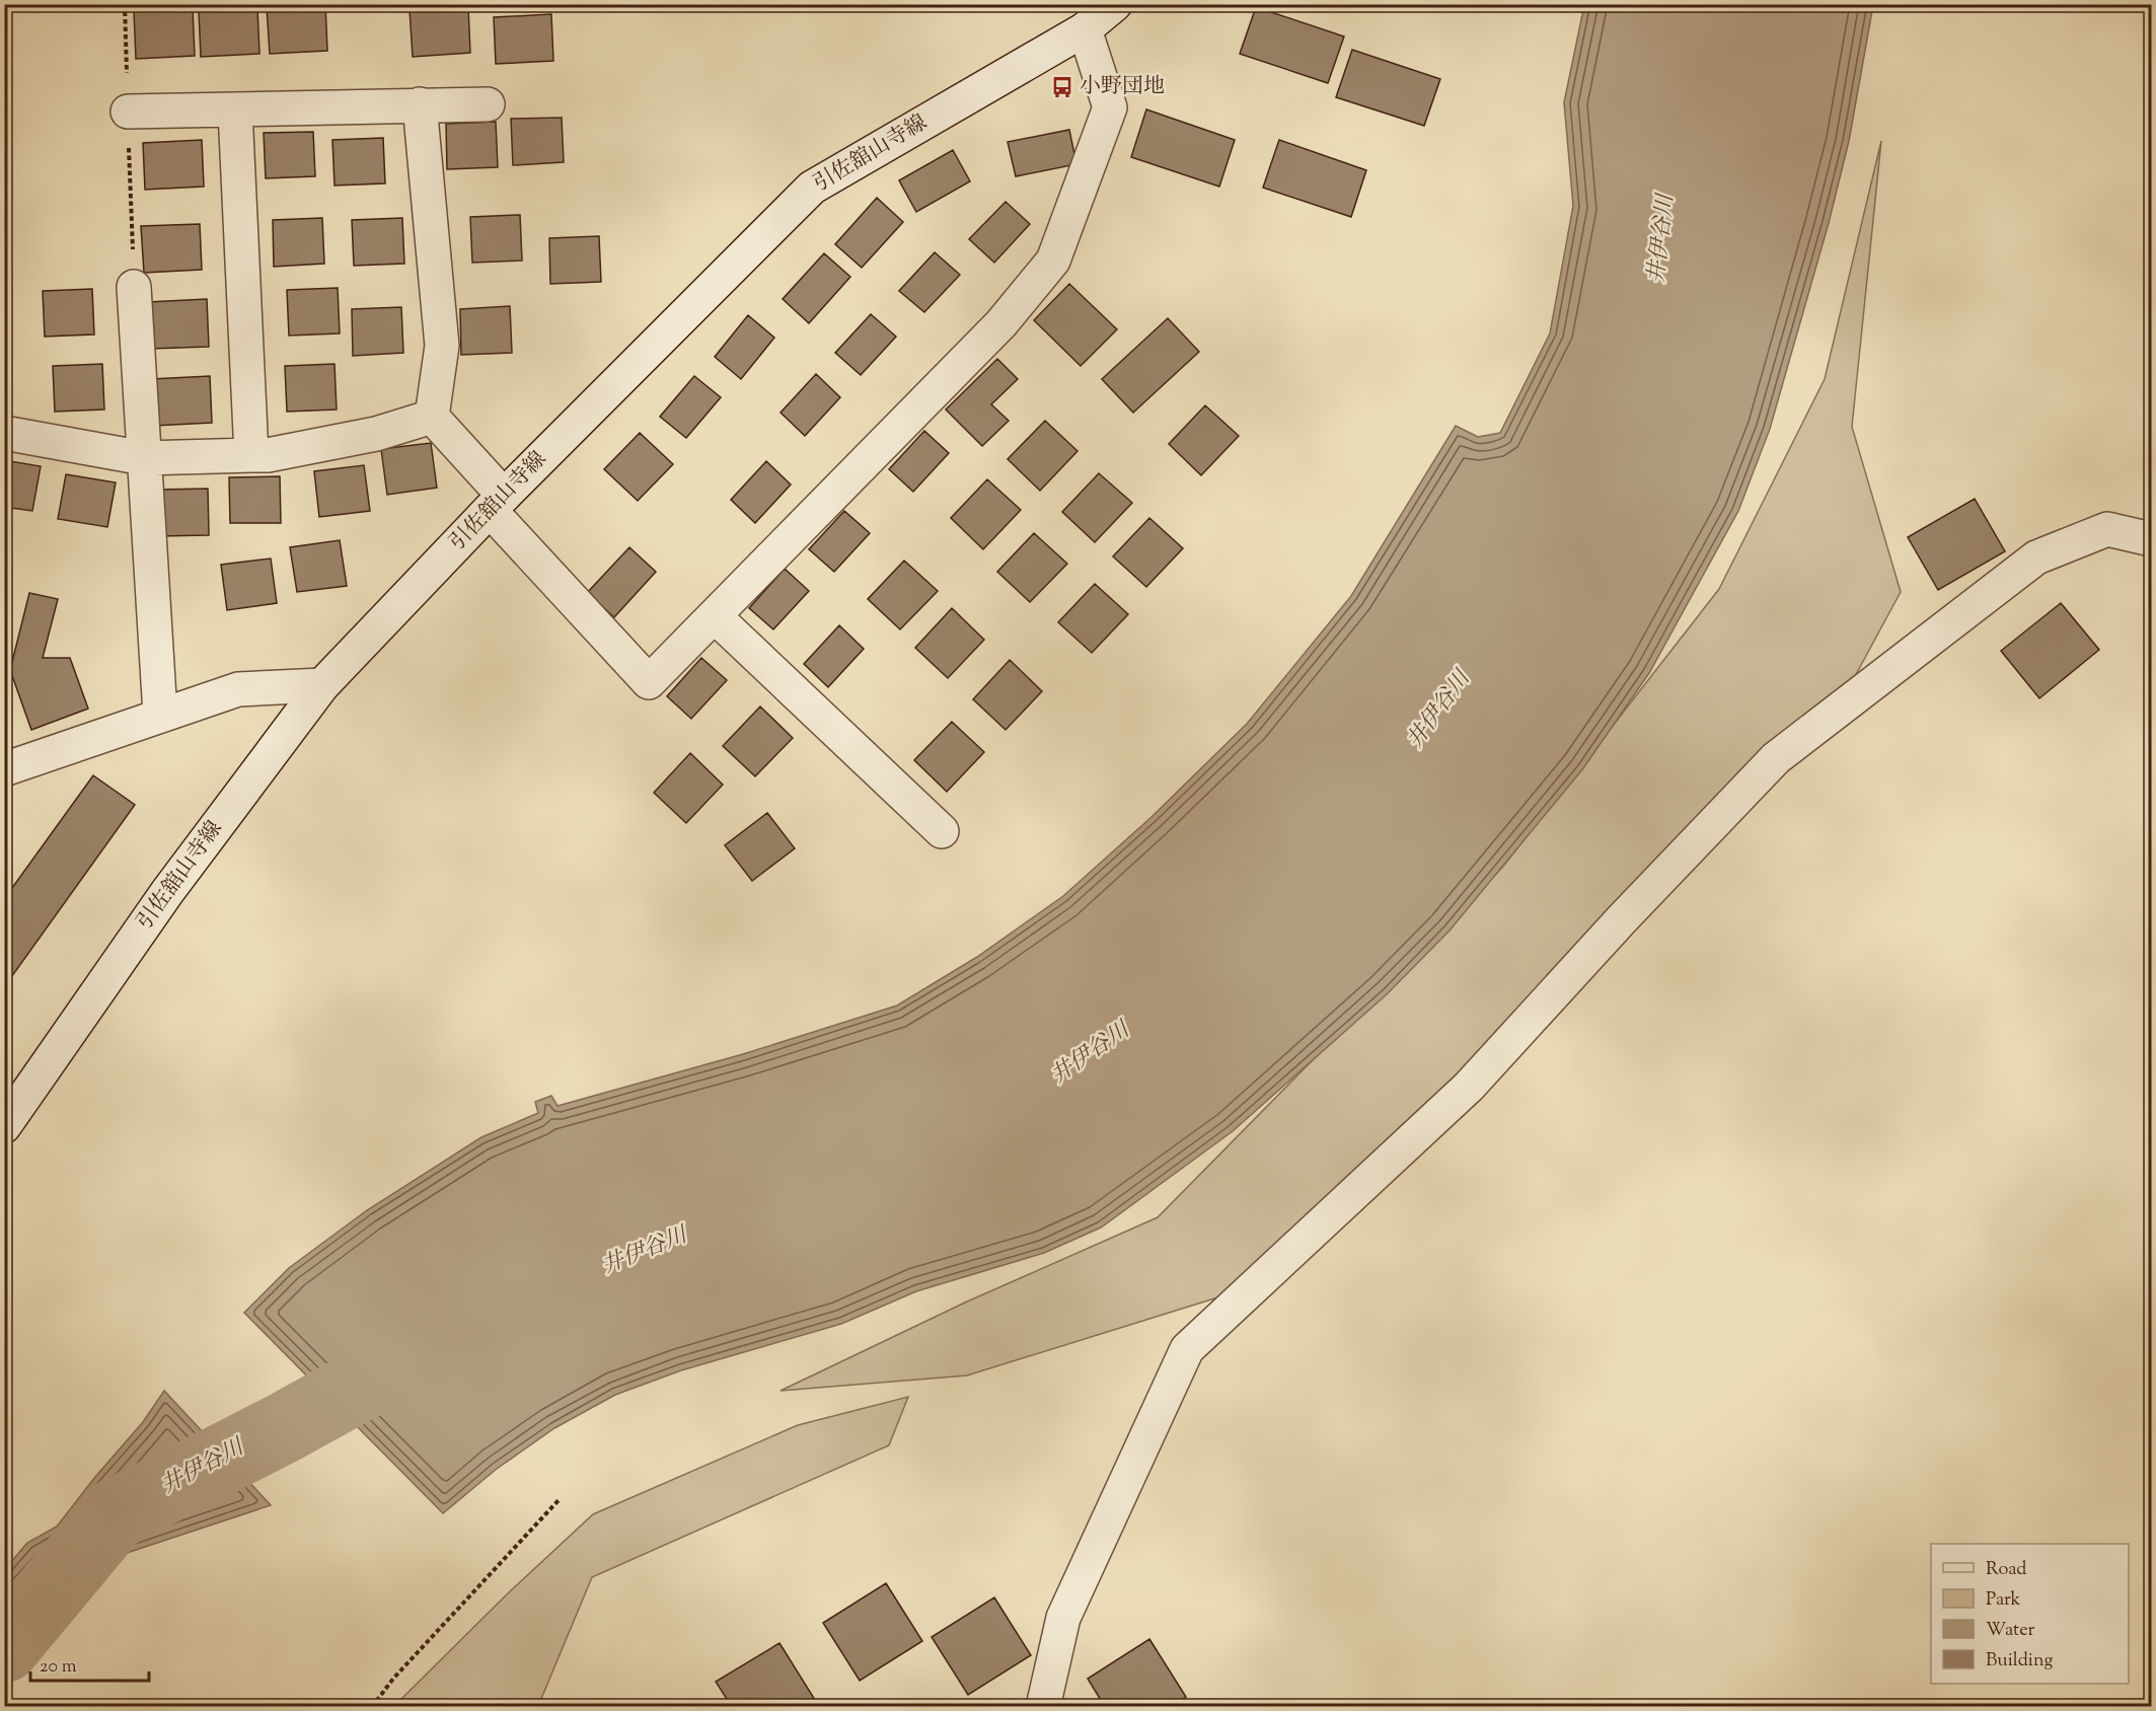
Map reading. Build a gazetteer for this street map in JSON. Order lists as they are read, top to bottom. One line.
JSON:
{"streets":{"street":["引佐舘山寺線"]},"water":["井伊谷川"],"places":{"bus stop":["小野団地"]},"legend":["Road","Park","Water","Building"],"scale_bar":"20 m"}
